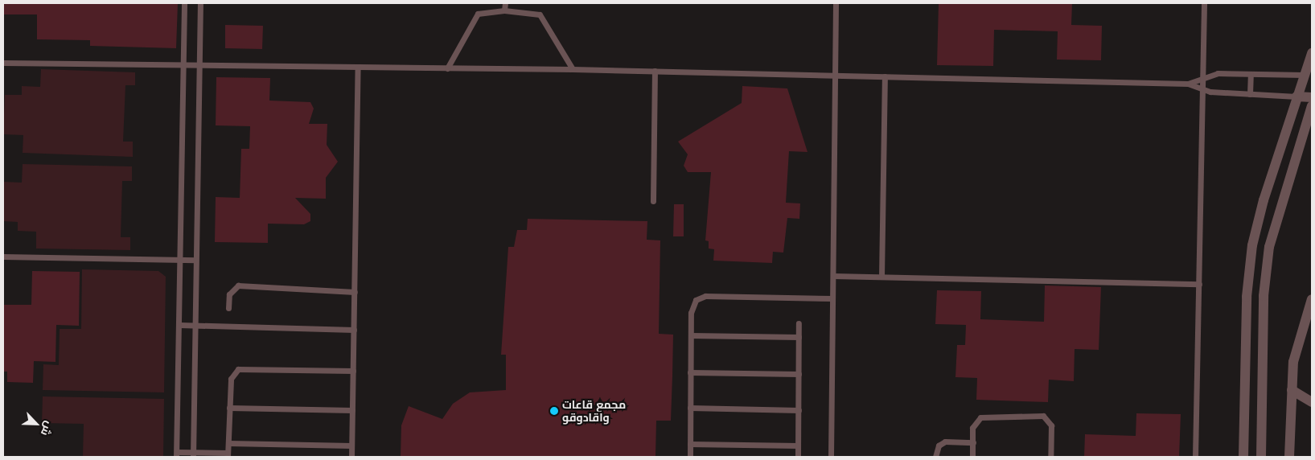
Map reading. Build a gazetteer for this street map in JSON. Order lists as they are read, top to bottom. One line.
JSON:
{"places":["مجمع قاعات واقادوقو"],"north":"bottom right"}
